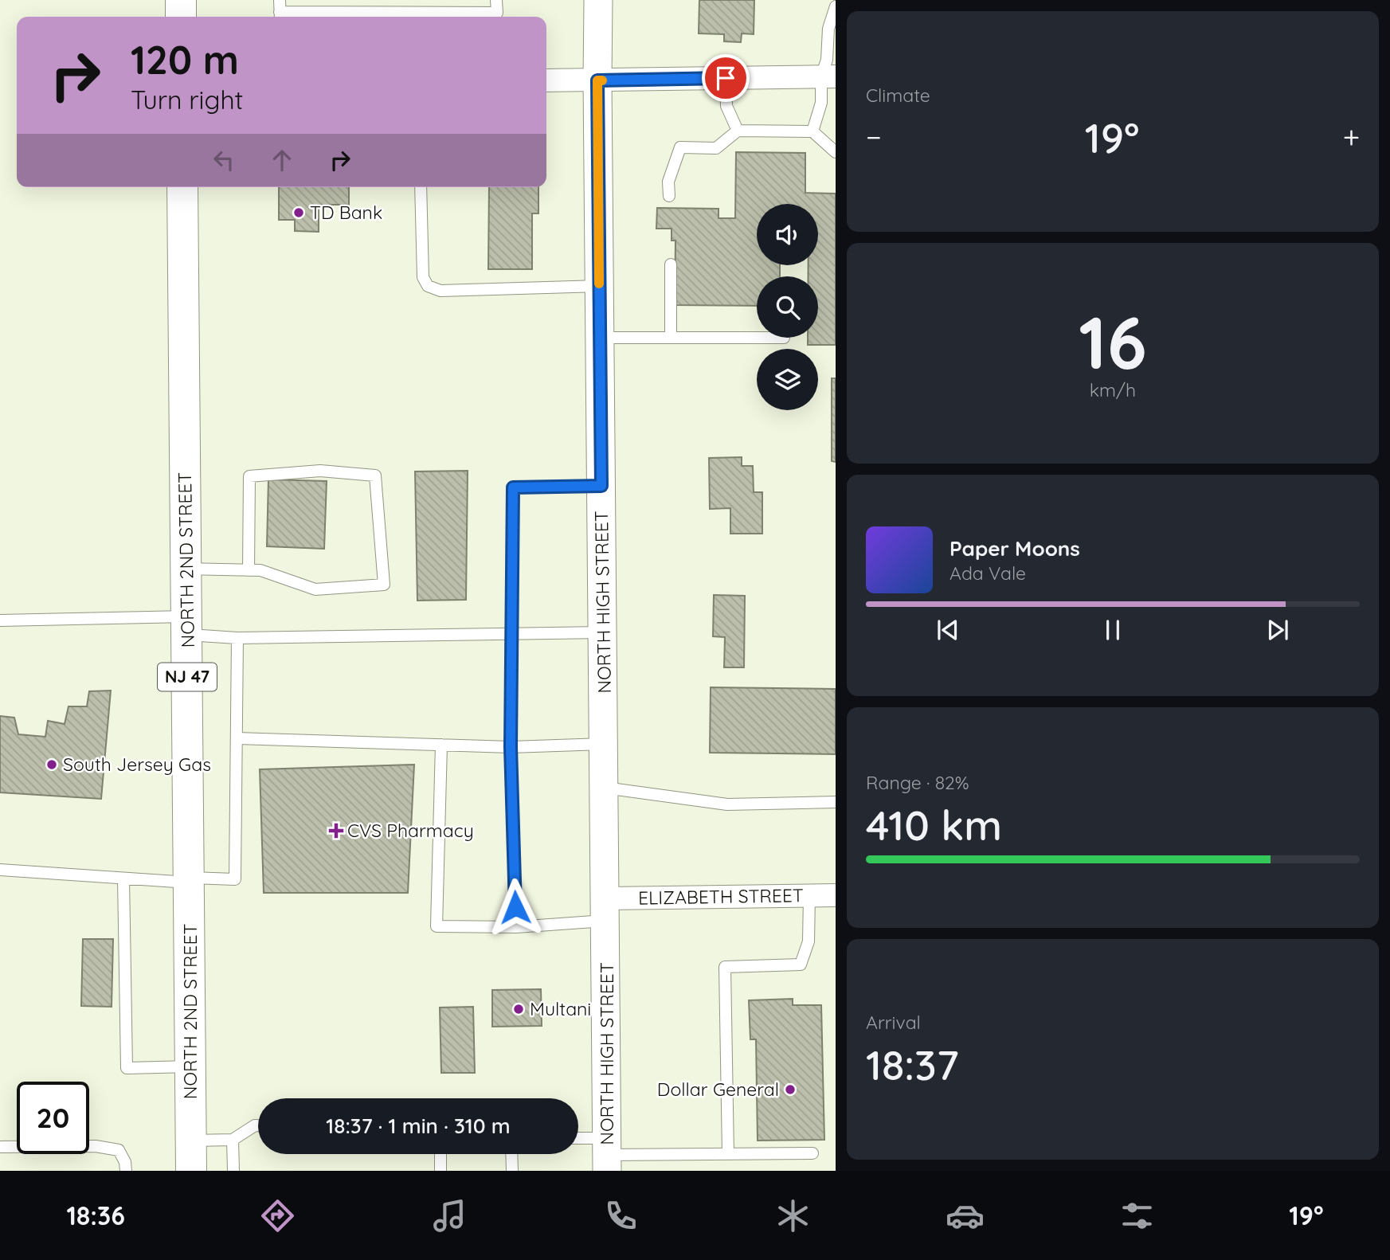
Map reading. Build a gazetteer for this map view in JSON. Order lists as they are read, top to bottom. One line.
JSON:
{"streets":{"main road":["NORTH 2ND STREET","NJ 47"],"street":["NORTH HIGH STREET","ELIZABETH STREET"]},"crossings":[["NORTH HIGH STREET","ELIZABETH STREET"]],"places":{"other":["TD Bank","South Jersey Gas","Multani","Dollar General"],"health":["CVS Pharmacy"]},"page":{"tile":["Climate",["16","km/h"],["Range · 82%","410 km"],["Arrival","18:37"]],"turn":["120 m","Turn right"],"heat":["−","19°","+"],"song":["Paper Moons","Ada Vale"],"limit":"20","trip":"18:37 · 1 min · 310 m","tabs":["18:36","19°"]}}
